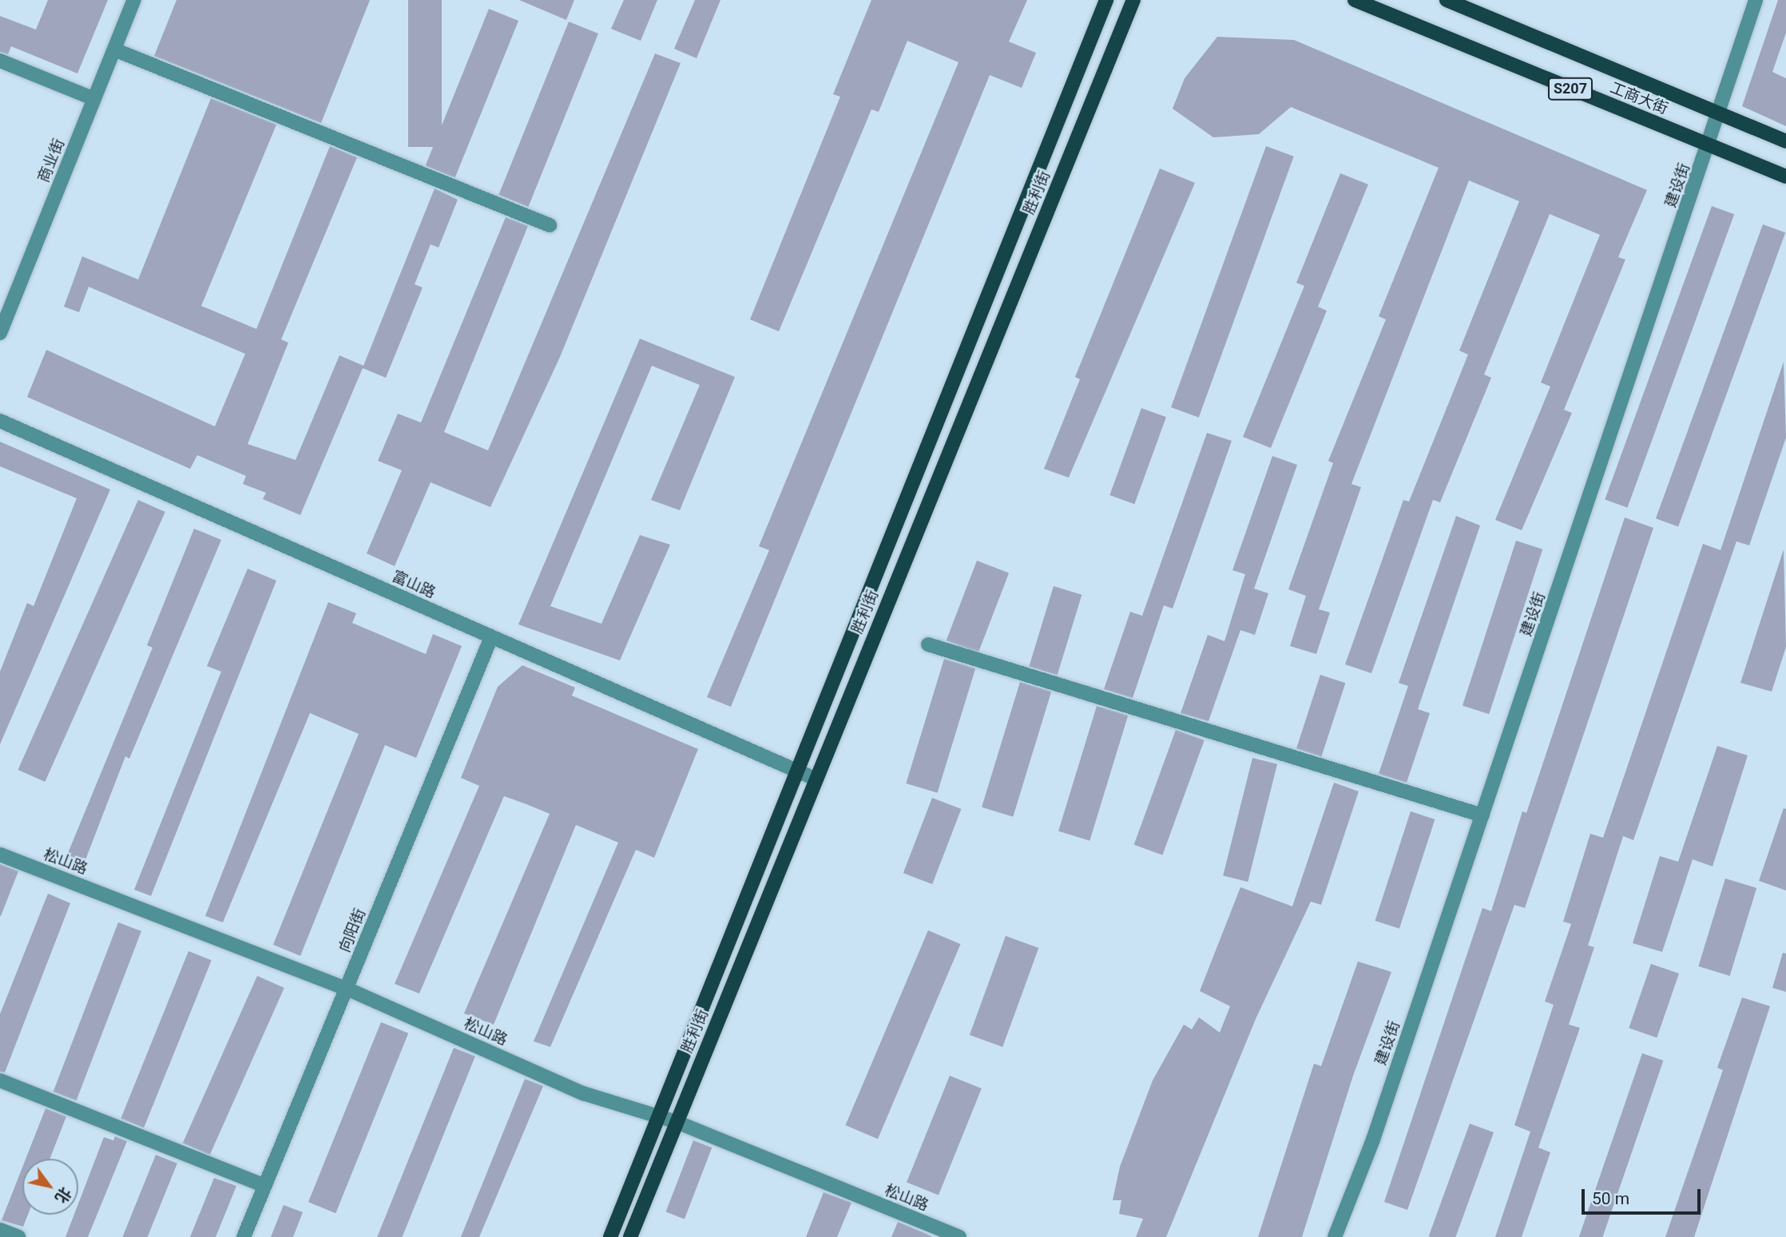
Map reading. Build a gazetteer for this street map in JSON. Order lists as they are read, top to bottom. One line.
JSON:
{"streets":{"main road":["S207","工商大街","胜利街"],"street":["商业街","建设街","富山路","松山路","向阳街"]},"crossings":[["工商大街","建设街"],["胜利街","富山路"],["胜利街","松山路"],["富山路","向阳街"],["松山路","向阳街"]],"scale_bar":"50 m","north":"bottom right"}
